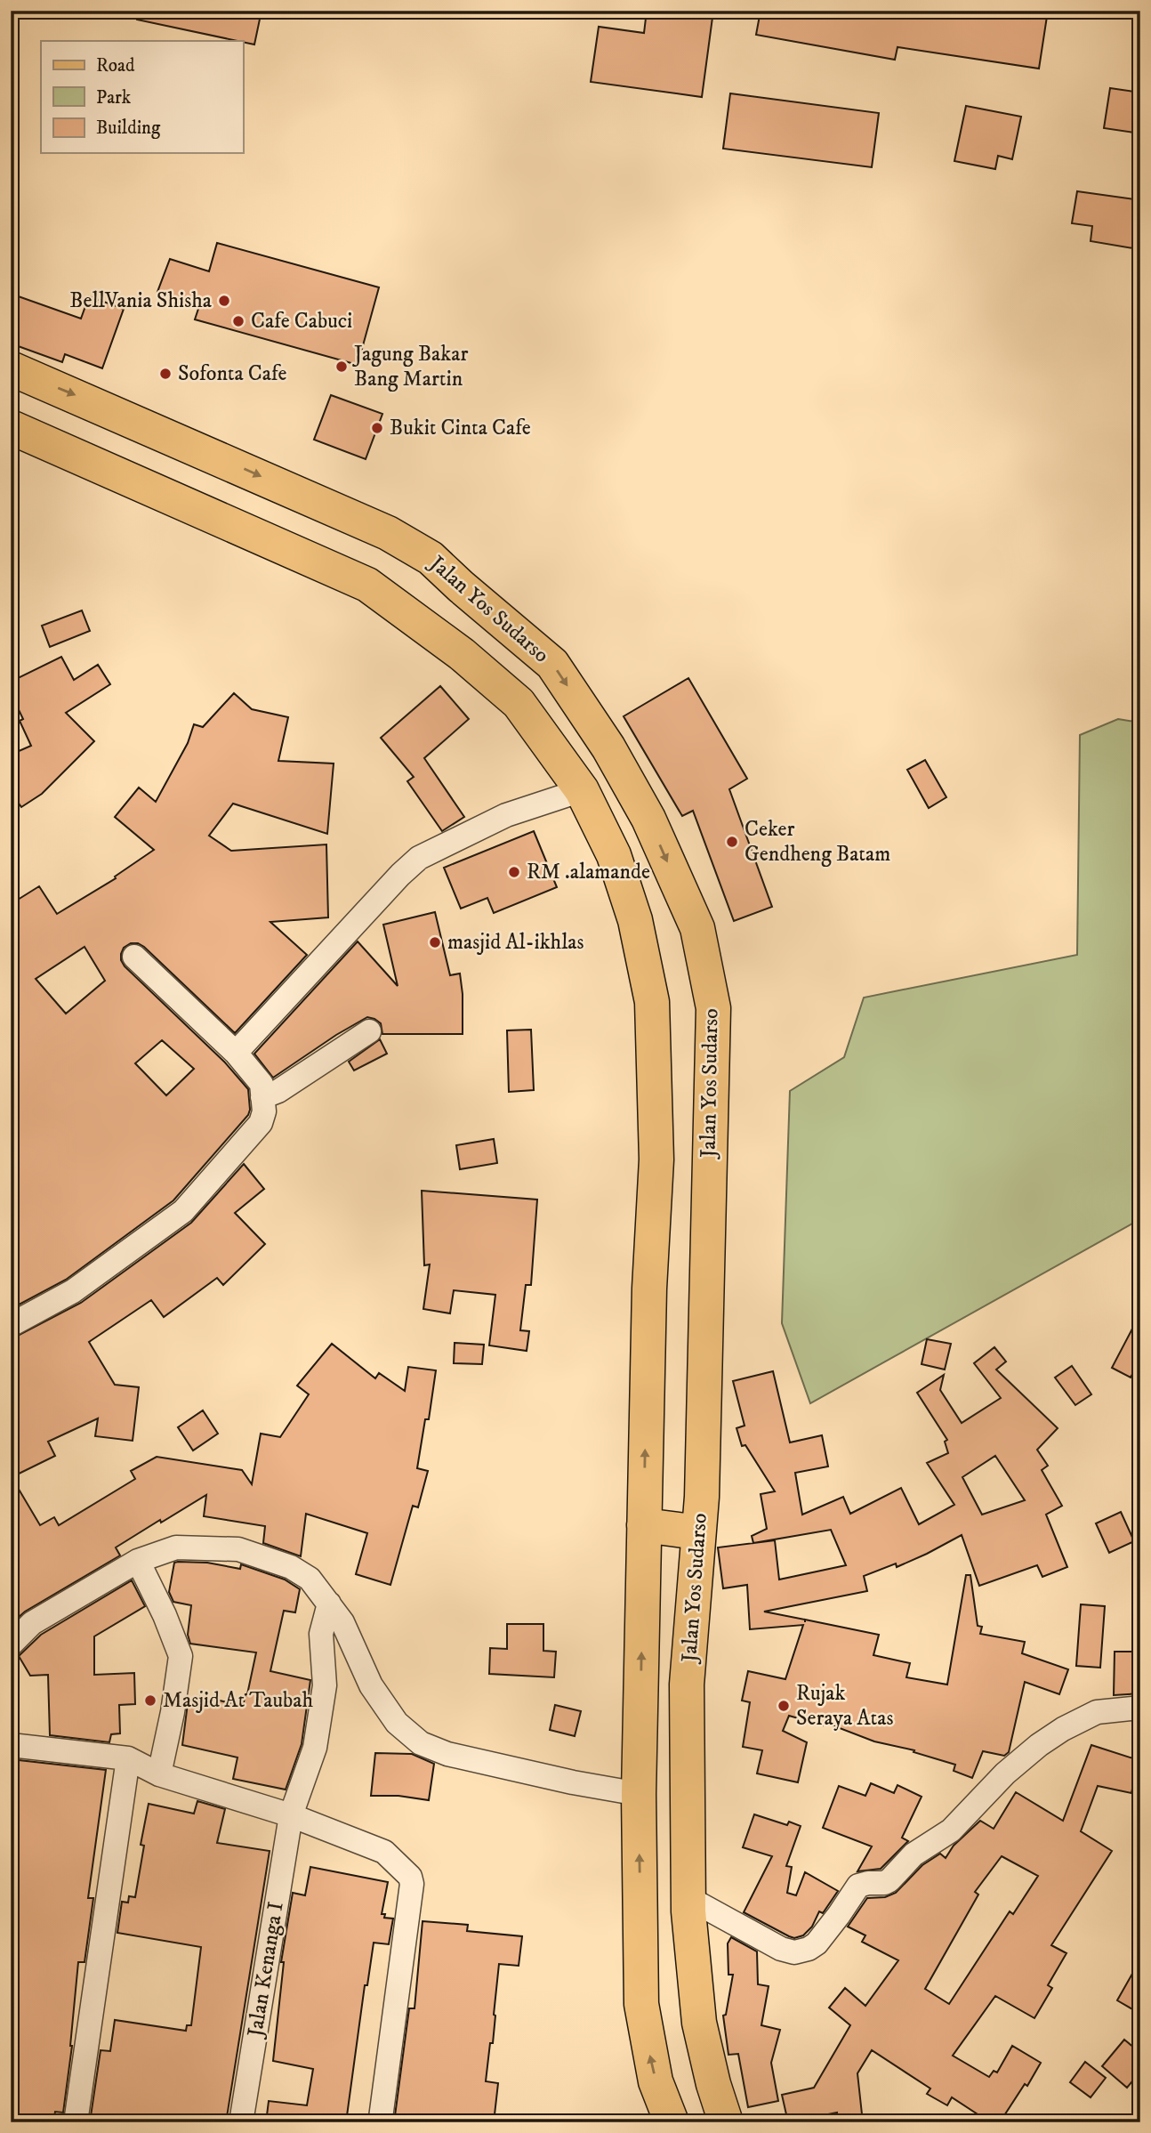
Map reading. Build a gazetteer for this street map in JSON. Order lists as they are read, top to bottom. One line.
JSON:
{"streets":{"main road":["Jalan Yos Sudarso"],"street":["Jalan Kenanga I"]},"one_way":["Jalan Yos Sudarso"],"places":["BellVania Shisha","Cafe Cabuci","Jagung Bakar Bang Martin","Sofonta Cafe","Bukit Cinta Cafe","Ceker Gendheng Batam","RM .alamande","masjid Al-ikhlas","Masjid At Taubah","Rujak Seraya Atas"],"legend":["Road","Park","Building"]}
